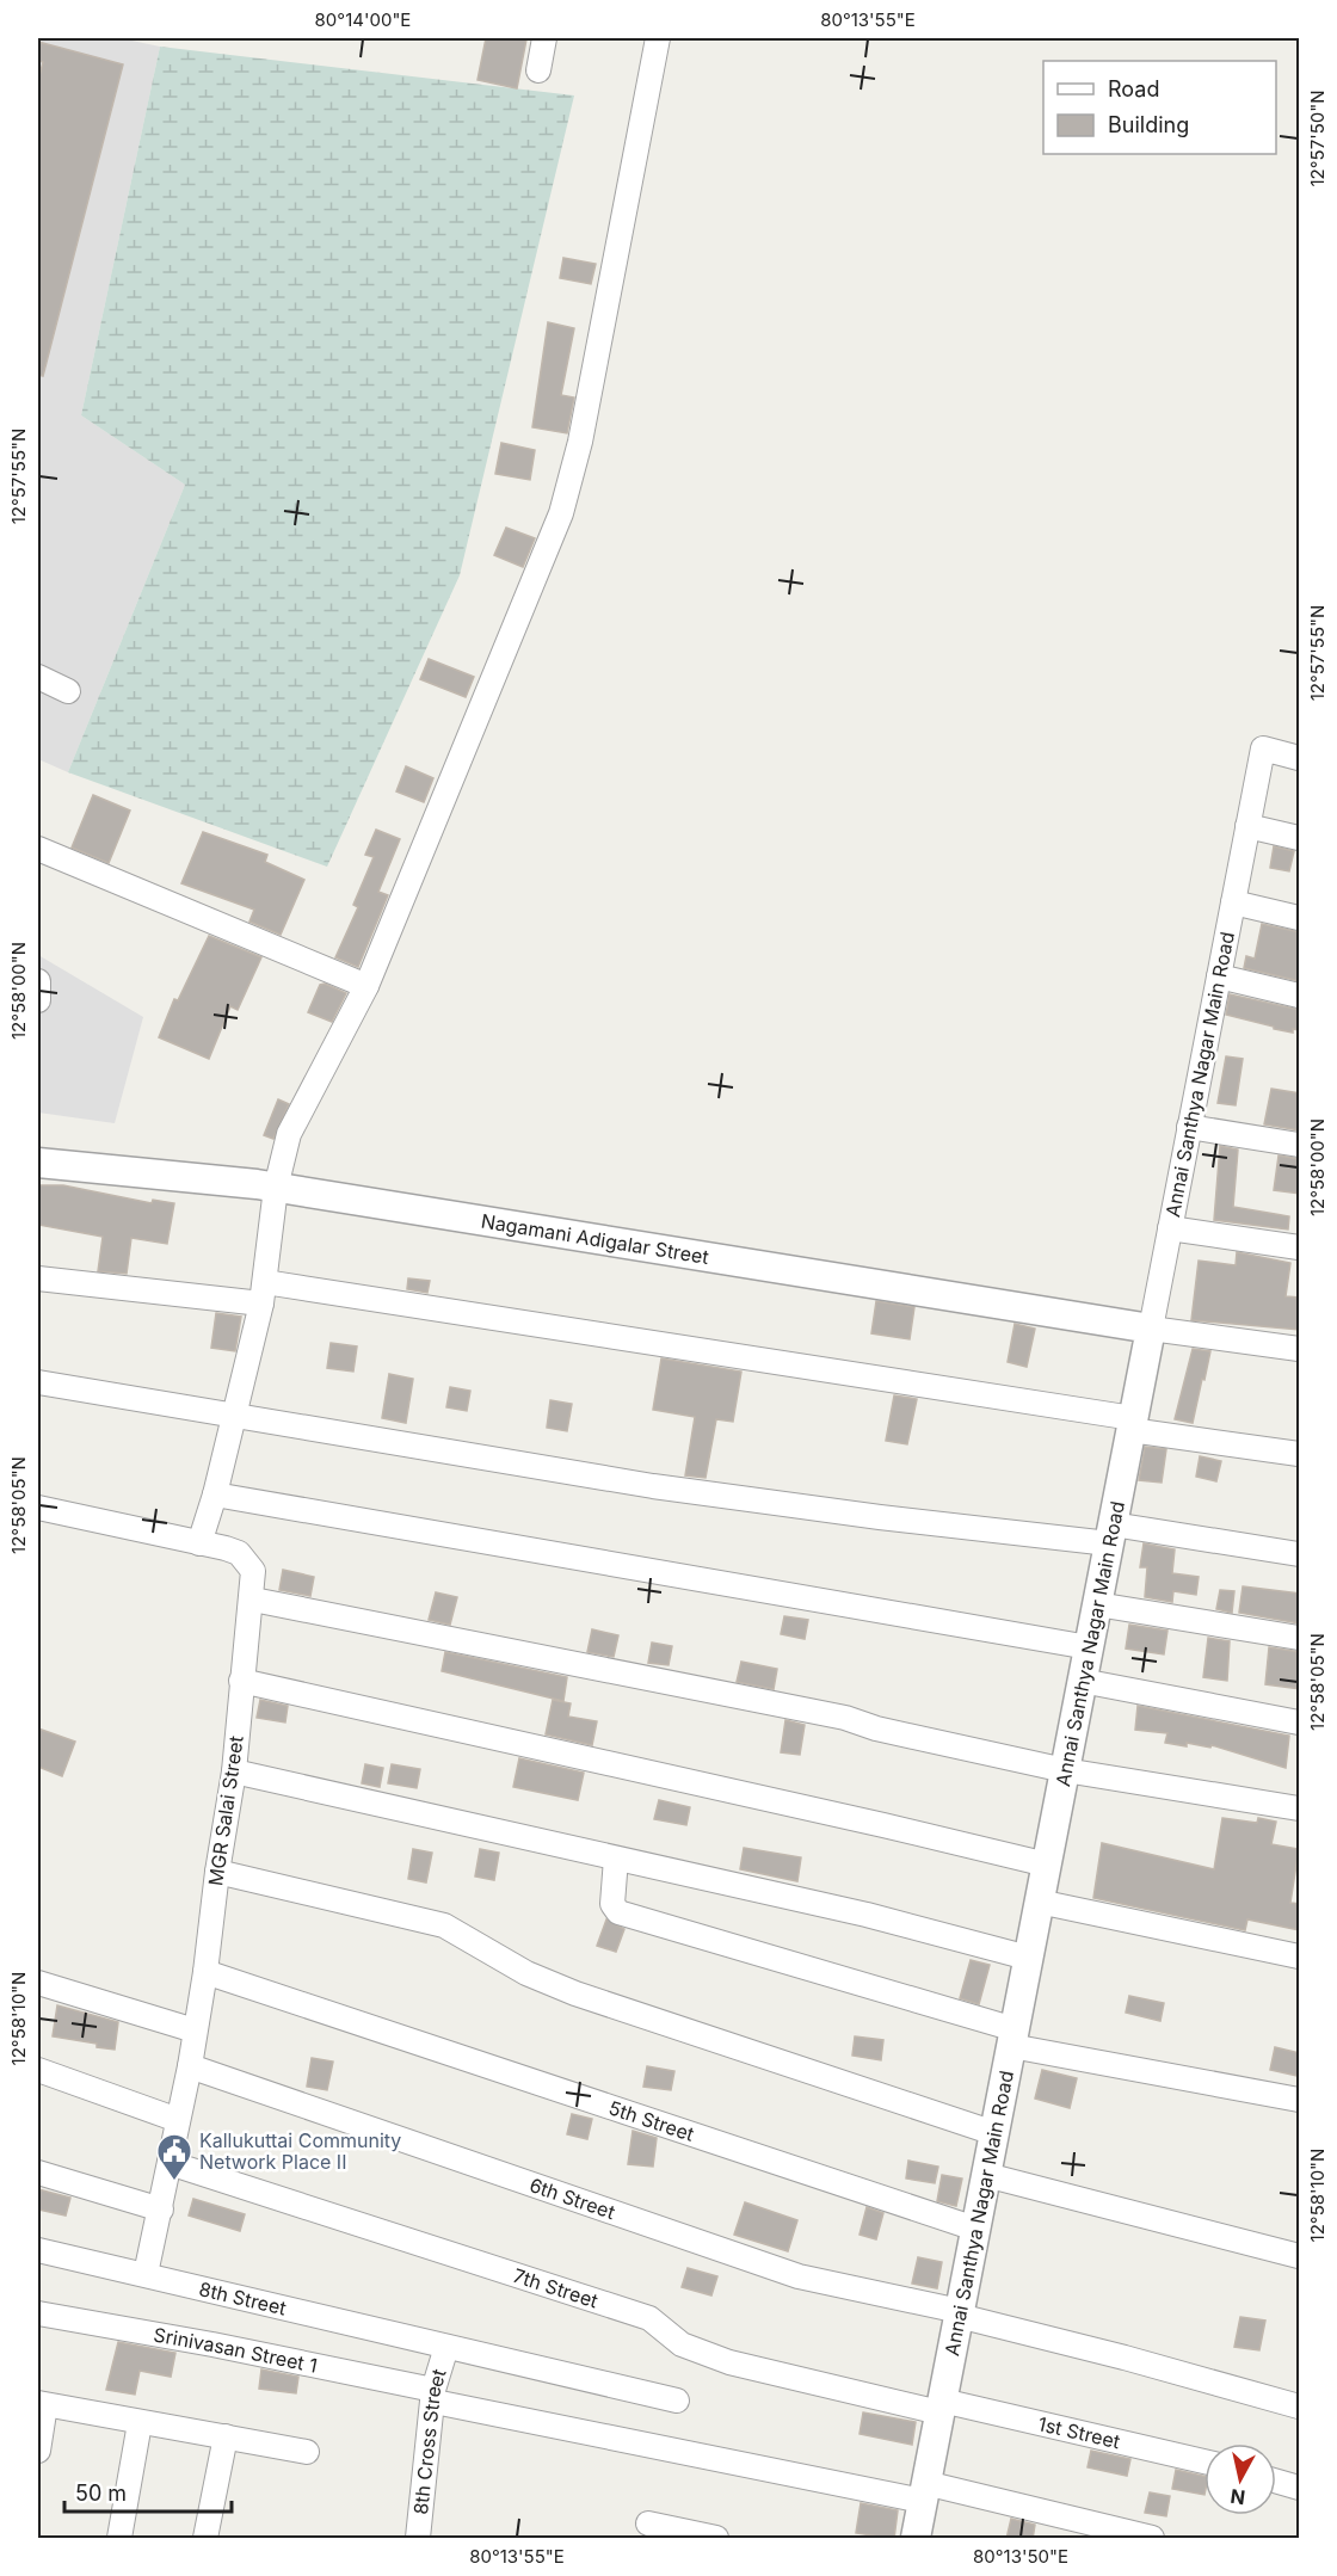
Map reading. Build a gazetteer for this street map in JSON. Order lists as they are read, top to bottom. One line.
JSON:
{"streets":{"street":["Annai Santhya Nagar Main Road","Nagamani Adigalar Street","MGR Salai Street","5th Street","6th Street","7th Street","8th Street","Srinivasan Street 1","1st Street","8th Cross Street"]},"crossings":[["Annai Santhya Nagar Main Road","Nagamani Adigalar Street"],["Annai Santhya Nagar Main Road","5th Street"],["Annai Santhya Nagar Main Road","6th Street"],["Annai Santhya Nagar Main Road","7th Street"],["Annai Santhya Nagar Main Road","Srinivasan Street 1"],["Annai Santhya Nagar Main Road","1st Street"],["MGR Salai Street","5th Street"],["MGR Salai Street","6th Street"],["MGR Salai Street","7th Street"],["MGR Salai Street","8th Street"],["7th Street","1st Street"],["8th Street","8th Cross Street"],["Srinivasan Street 1","8th Cross Street"]],"places":{"public building":["Kallukuttai Community Network Place II"]},"legend":["Road","Building"],"scale_bar":"50 m","north":"bottom","coordinates":["80°14'00\"E","80°13'55\"E","12°57'50\"N","12°57'55\"N","12°58'00\"N","12°58'05\"N","12°58'10\"N","80°13'50\"E"]}
